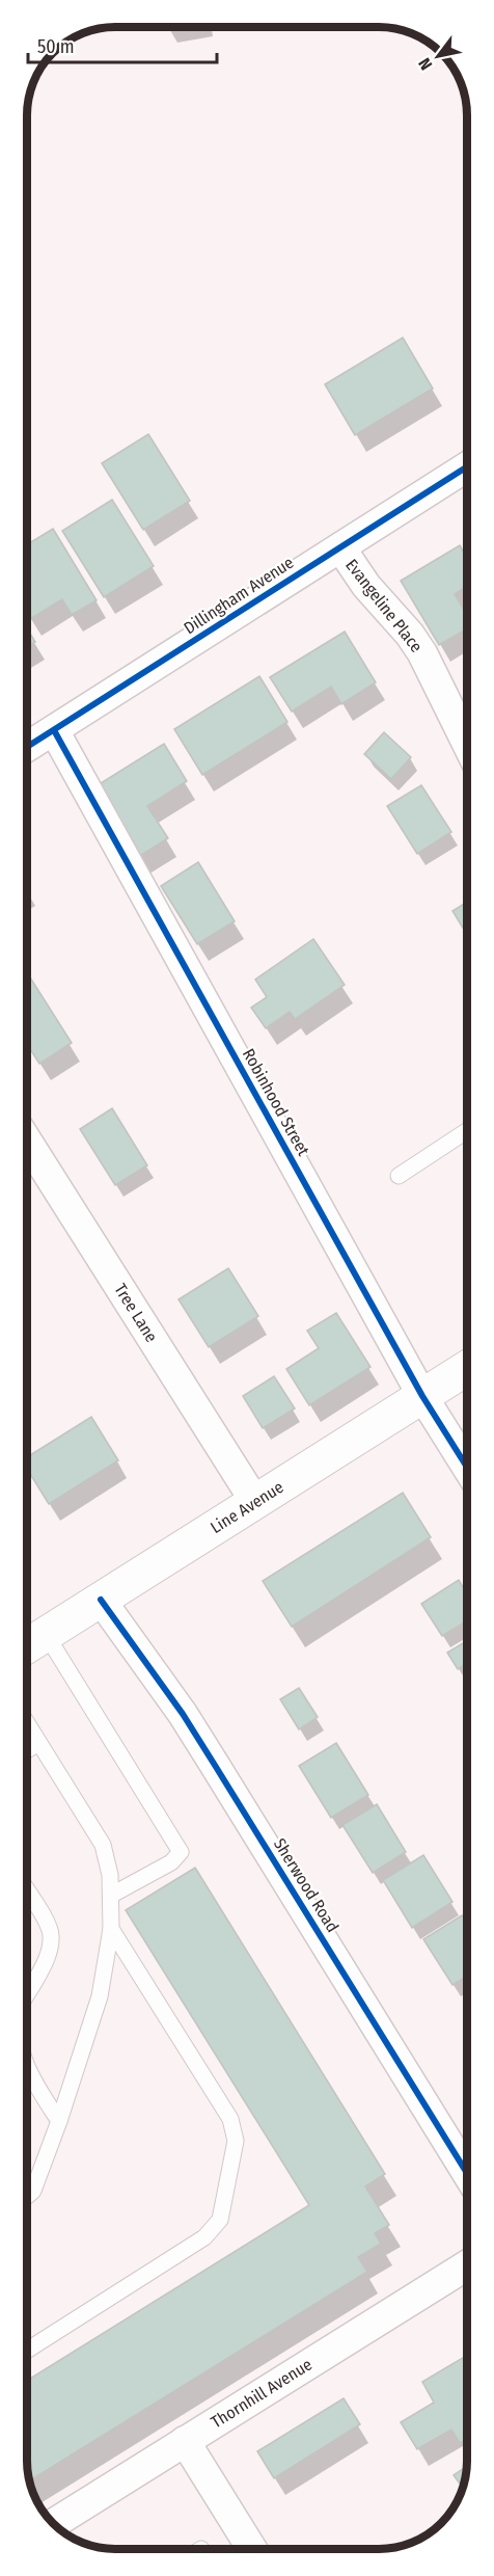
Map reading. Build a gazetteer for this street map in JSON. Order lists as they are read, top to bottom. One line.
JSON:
{"streets":{"main road":["Line Avenue"],"street":["Dillingham Avenue","Evangeline Place","Robinhood Street","Tree Lane","Sherwood Road","Thornhill Avenue"]},"crossings":[["Dillingham Avenue","Evangeline Place"],["Dillingham Avenue","Robinhood Street"],["Robinhood Street","Line Avenue"],["Tree Lane","Line Avenue"],["Line Avenue","Sherwood Road"]],"scale_bar":"50 m","north":"bottom left"}
